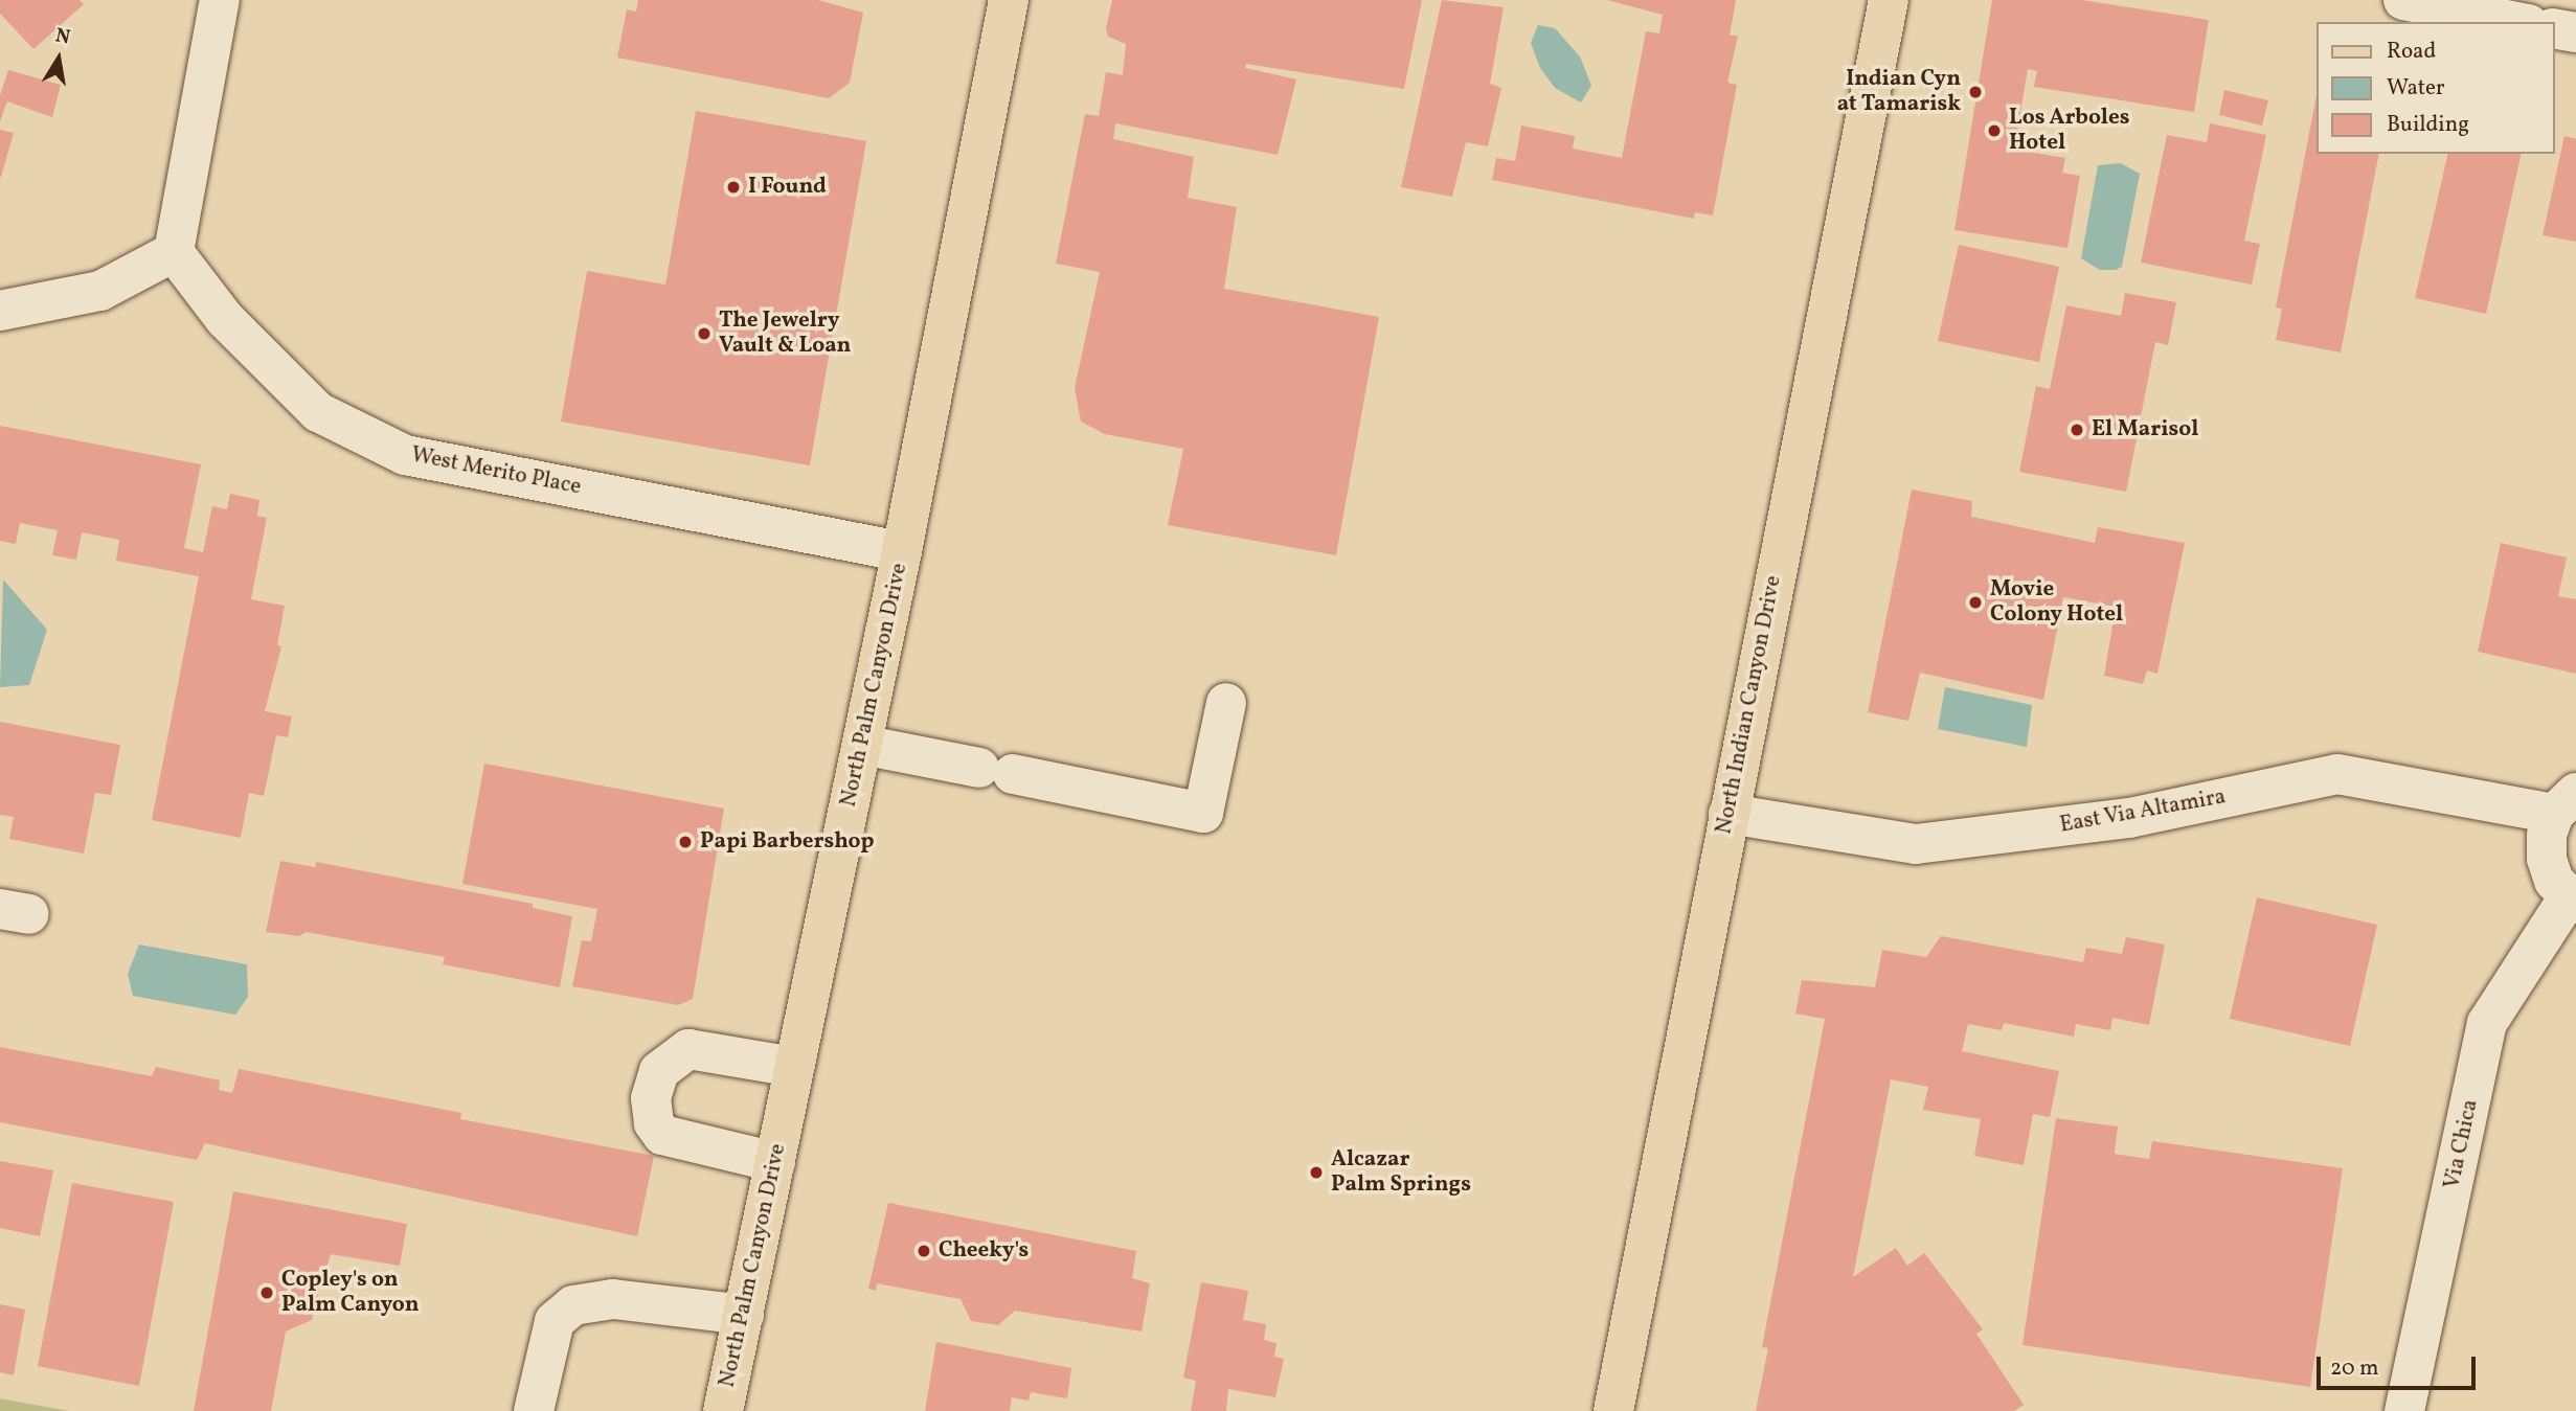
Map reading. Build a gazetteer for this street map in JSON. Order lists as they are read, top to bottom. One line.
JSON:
{"streets":{"main road":["North Palm Canyon Drive","North Indian Canyon Drive"],"street":["West Merito Place","East Via Altamira","Via Chica"]},"crossings":[["West Merito Place","North Palm Canyon Drive"],["North Indian Canyon Drive","East Via Altamira"],["East Via Altamira","Via Chica"]],"places":["Indian Cyn at Tamarisk","Los Arboles Hotel","I Found","The Jewelry Vault & Loan","El Marisol","Movie Colony Hotel","Papi Barbershop","Alcazar Palm Springs","Cheeky's","Copley's on Palm Canyon"],"legend":["Road","Water","Building"],"scale_bar":"20 m","north":"top"}
